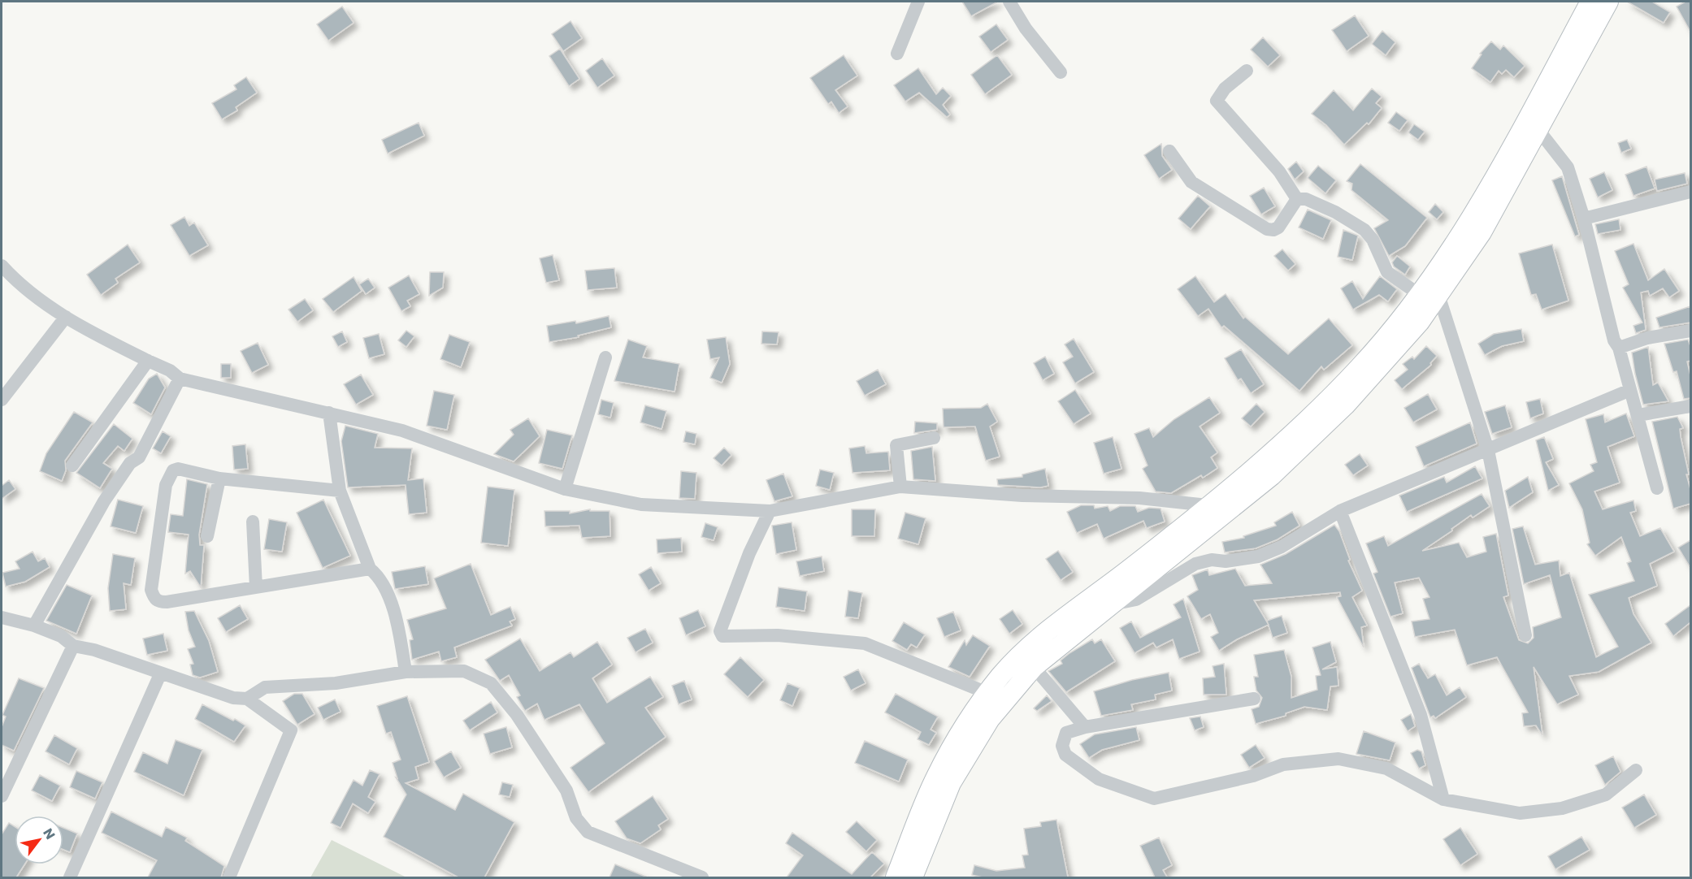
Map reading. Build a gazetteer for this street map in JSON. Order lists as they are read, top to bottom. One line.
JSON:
{"north":"top right"}
